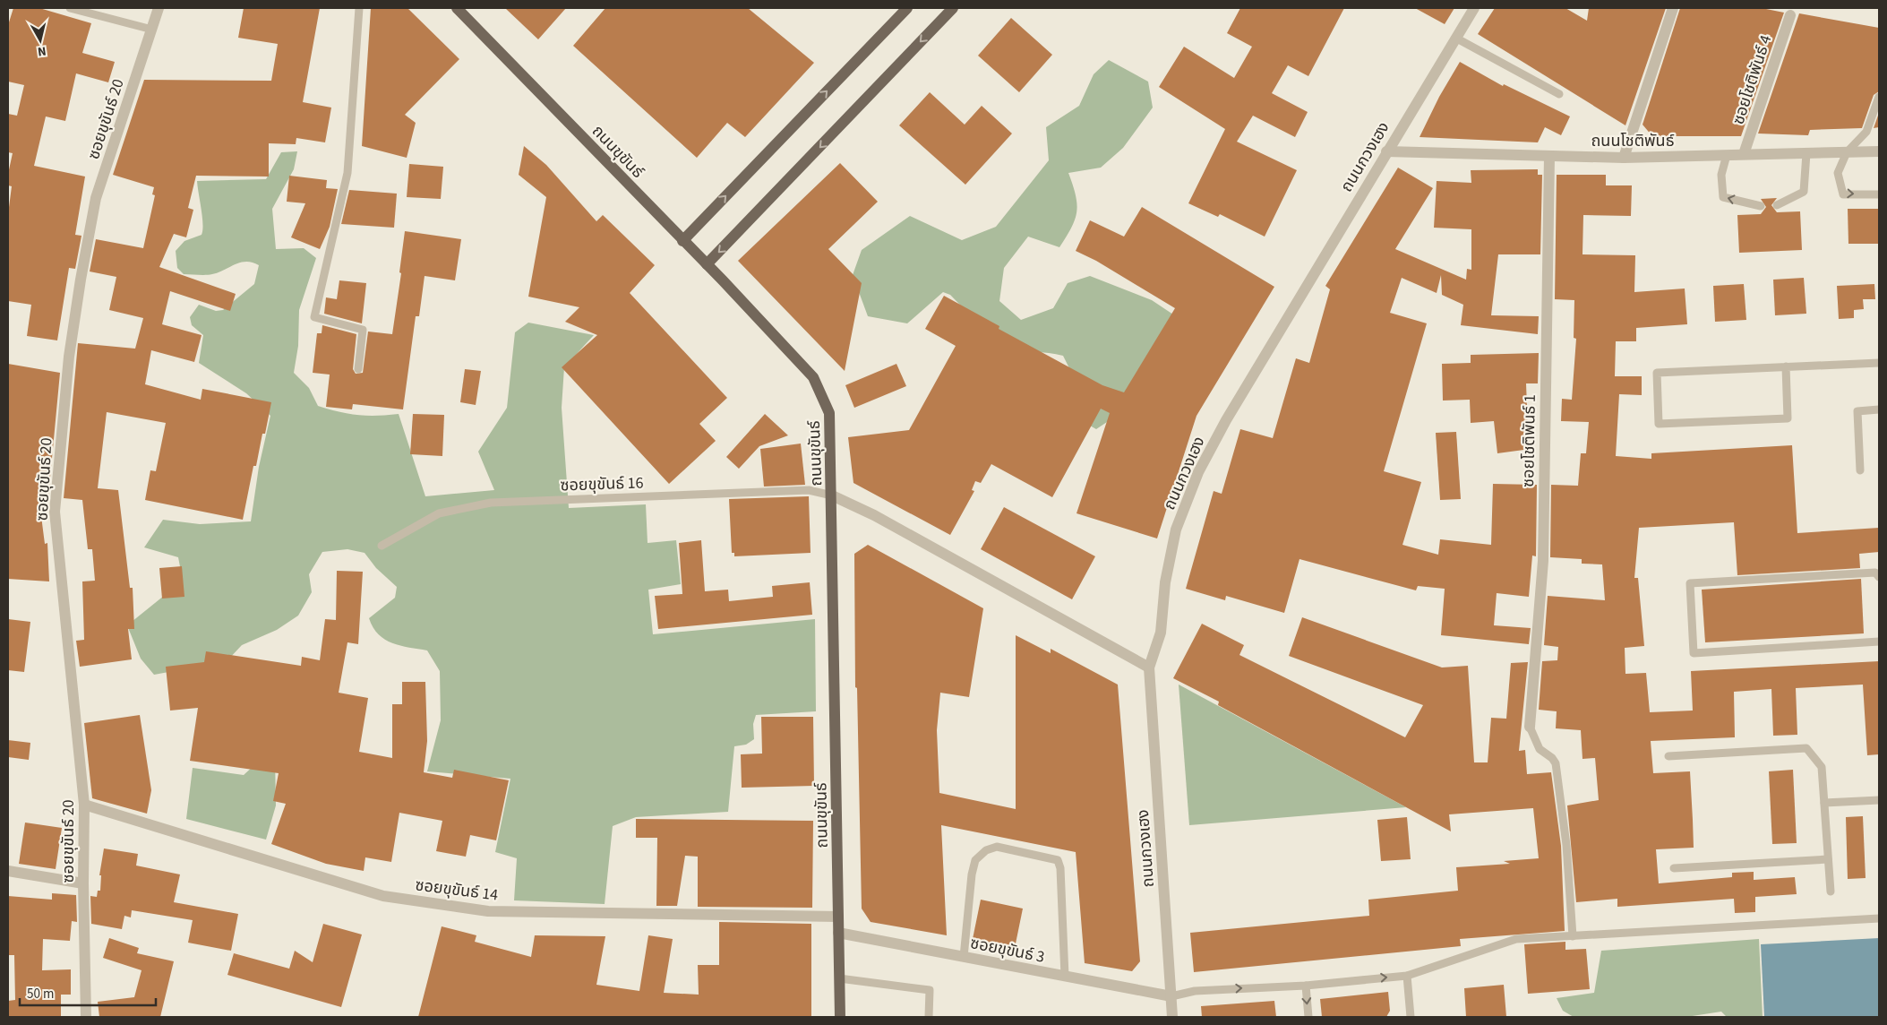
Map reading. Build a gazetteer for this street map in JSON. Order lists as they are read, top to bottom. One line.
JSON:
{"streets":{"main road":["ถนนขุขันธ์"],"street":["ซอยโชติพันธ์ 4","ซอยขุขันธ์ 20","ถนนโชติพันธ์","ถนนกวงเฮง","ซอยโชติพันธ์ 1","ซอยขุขันธ์ 14","ซอยขุขันธ์ 3"],"lane":["ซอยขุขันธ์ 16"]},"crossings":[["ซอยโชติพันธ์ 4","ถนนโชติพันธ์"],["ซอยขุขันธ์ 20","ซอยขุขันธ์ 14"],["ถนนโชติพันธ์","ถนนกวงเฮง"],["ถนนโชติพันธ์","ซอยโชติพันธ์ 1"],["ถนนขุขันธ์","ซอยขุขันธ์ 16"],["ถนนขุขันธ์","ซอยขุขันธ์ 14"],["ถนนขุขันธ์","ซอยขุขันธ์ 3"],["ถนนกวงเฮง","ซอยขุขันธ์ 3"]],"scale_bar":"50 m","north":"bottom"}
